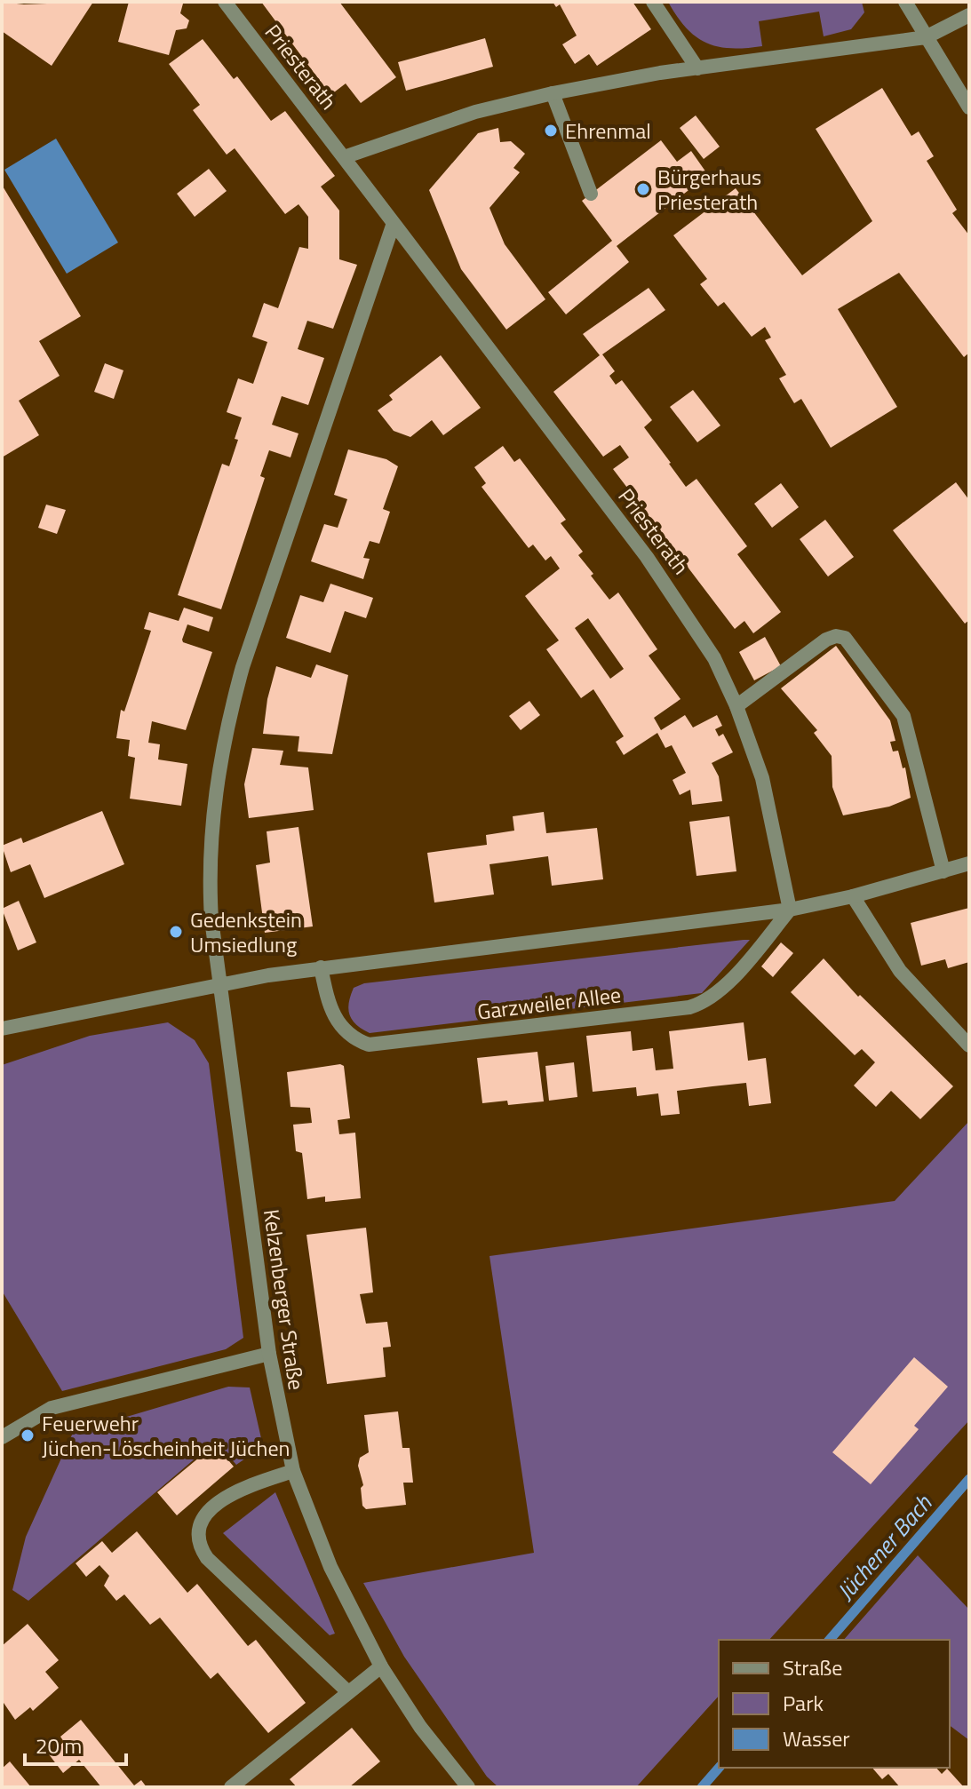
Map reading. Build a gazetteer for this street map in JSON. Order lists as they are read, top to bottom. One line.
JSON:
{"streets":{"street":["Priesterath","Garzweiler Allee","Kelzenberger Straße"]},"crossings":[["Priesterath","Garzweiler Allee"]],"water":["Jüchener Bach"],"places":["Ehrenmal","Bürgerhaus Priesterath","Gedenkstein Umsiedlung","Feuerwehr Jüchen-Löscheinheit Jüchen"],"legend":["Straße","Park","Wasser"],"scale_bar":"20 m"}
